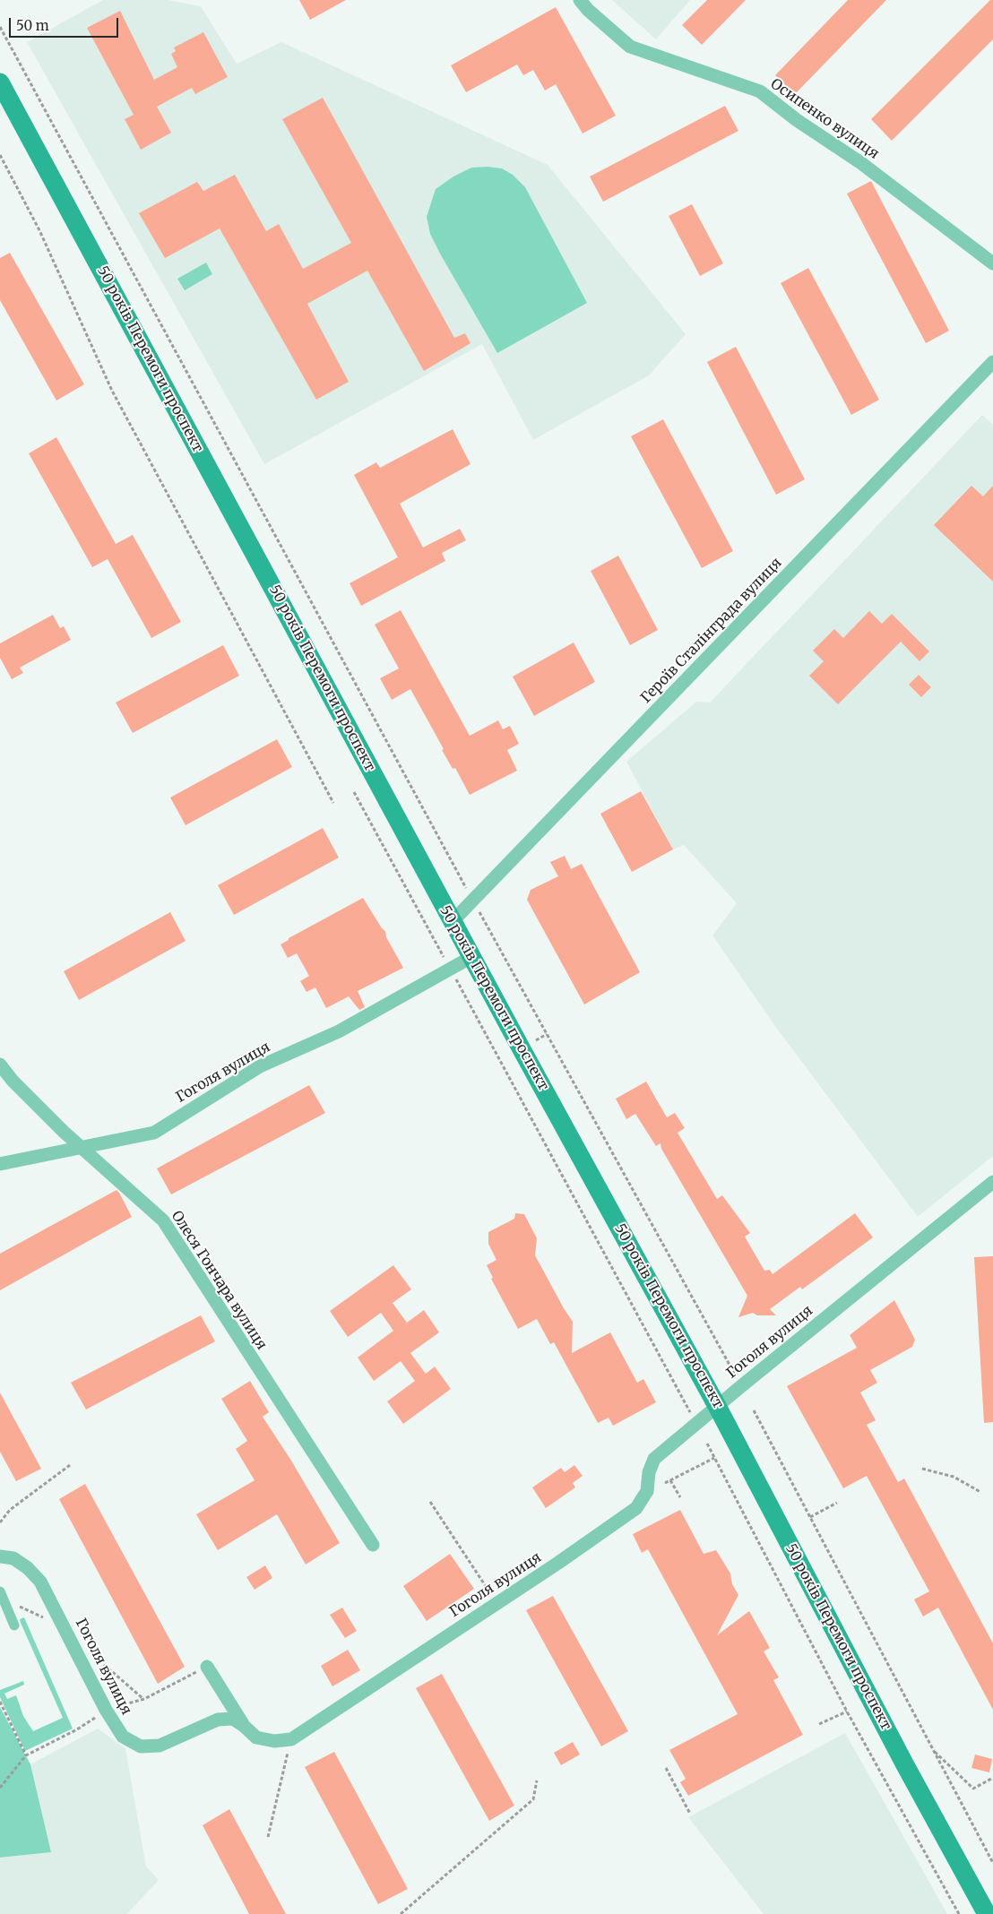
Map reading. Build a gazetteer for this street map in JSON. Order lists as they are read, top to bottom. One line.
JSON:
{"streets":{"main road":["50 років Перемоги проспект"],"street":["Осипенко вулиця","Героїв Сталінграда вулиця","Гоголя вулиця","Олеся Гончара вулиця"]},"crossings":[["50 років Перемоги проспект","Героїв Сталінграда вулиця"],["50 років Перемоги проспект","Гоголя вулиця"],["Гоголя вулиця","Олеся Гончара вулиця"]],"scale_bar":"50 m"}
